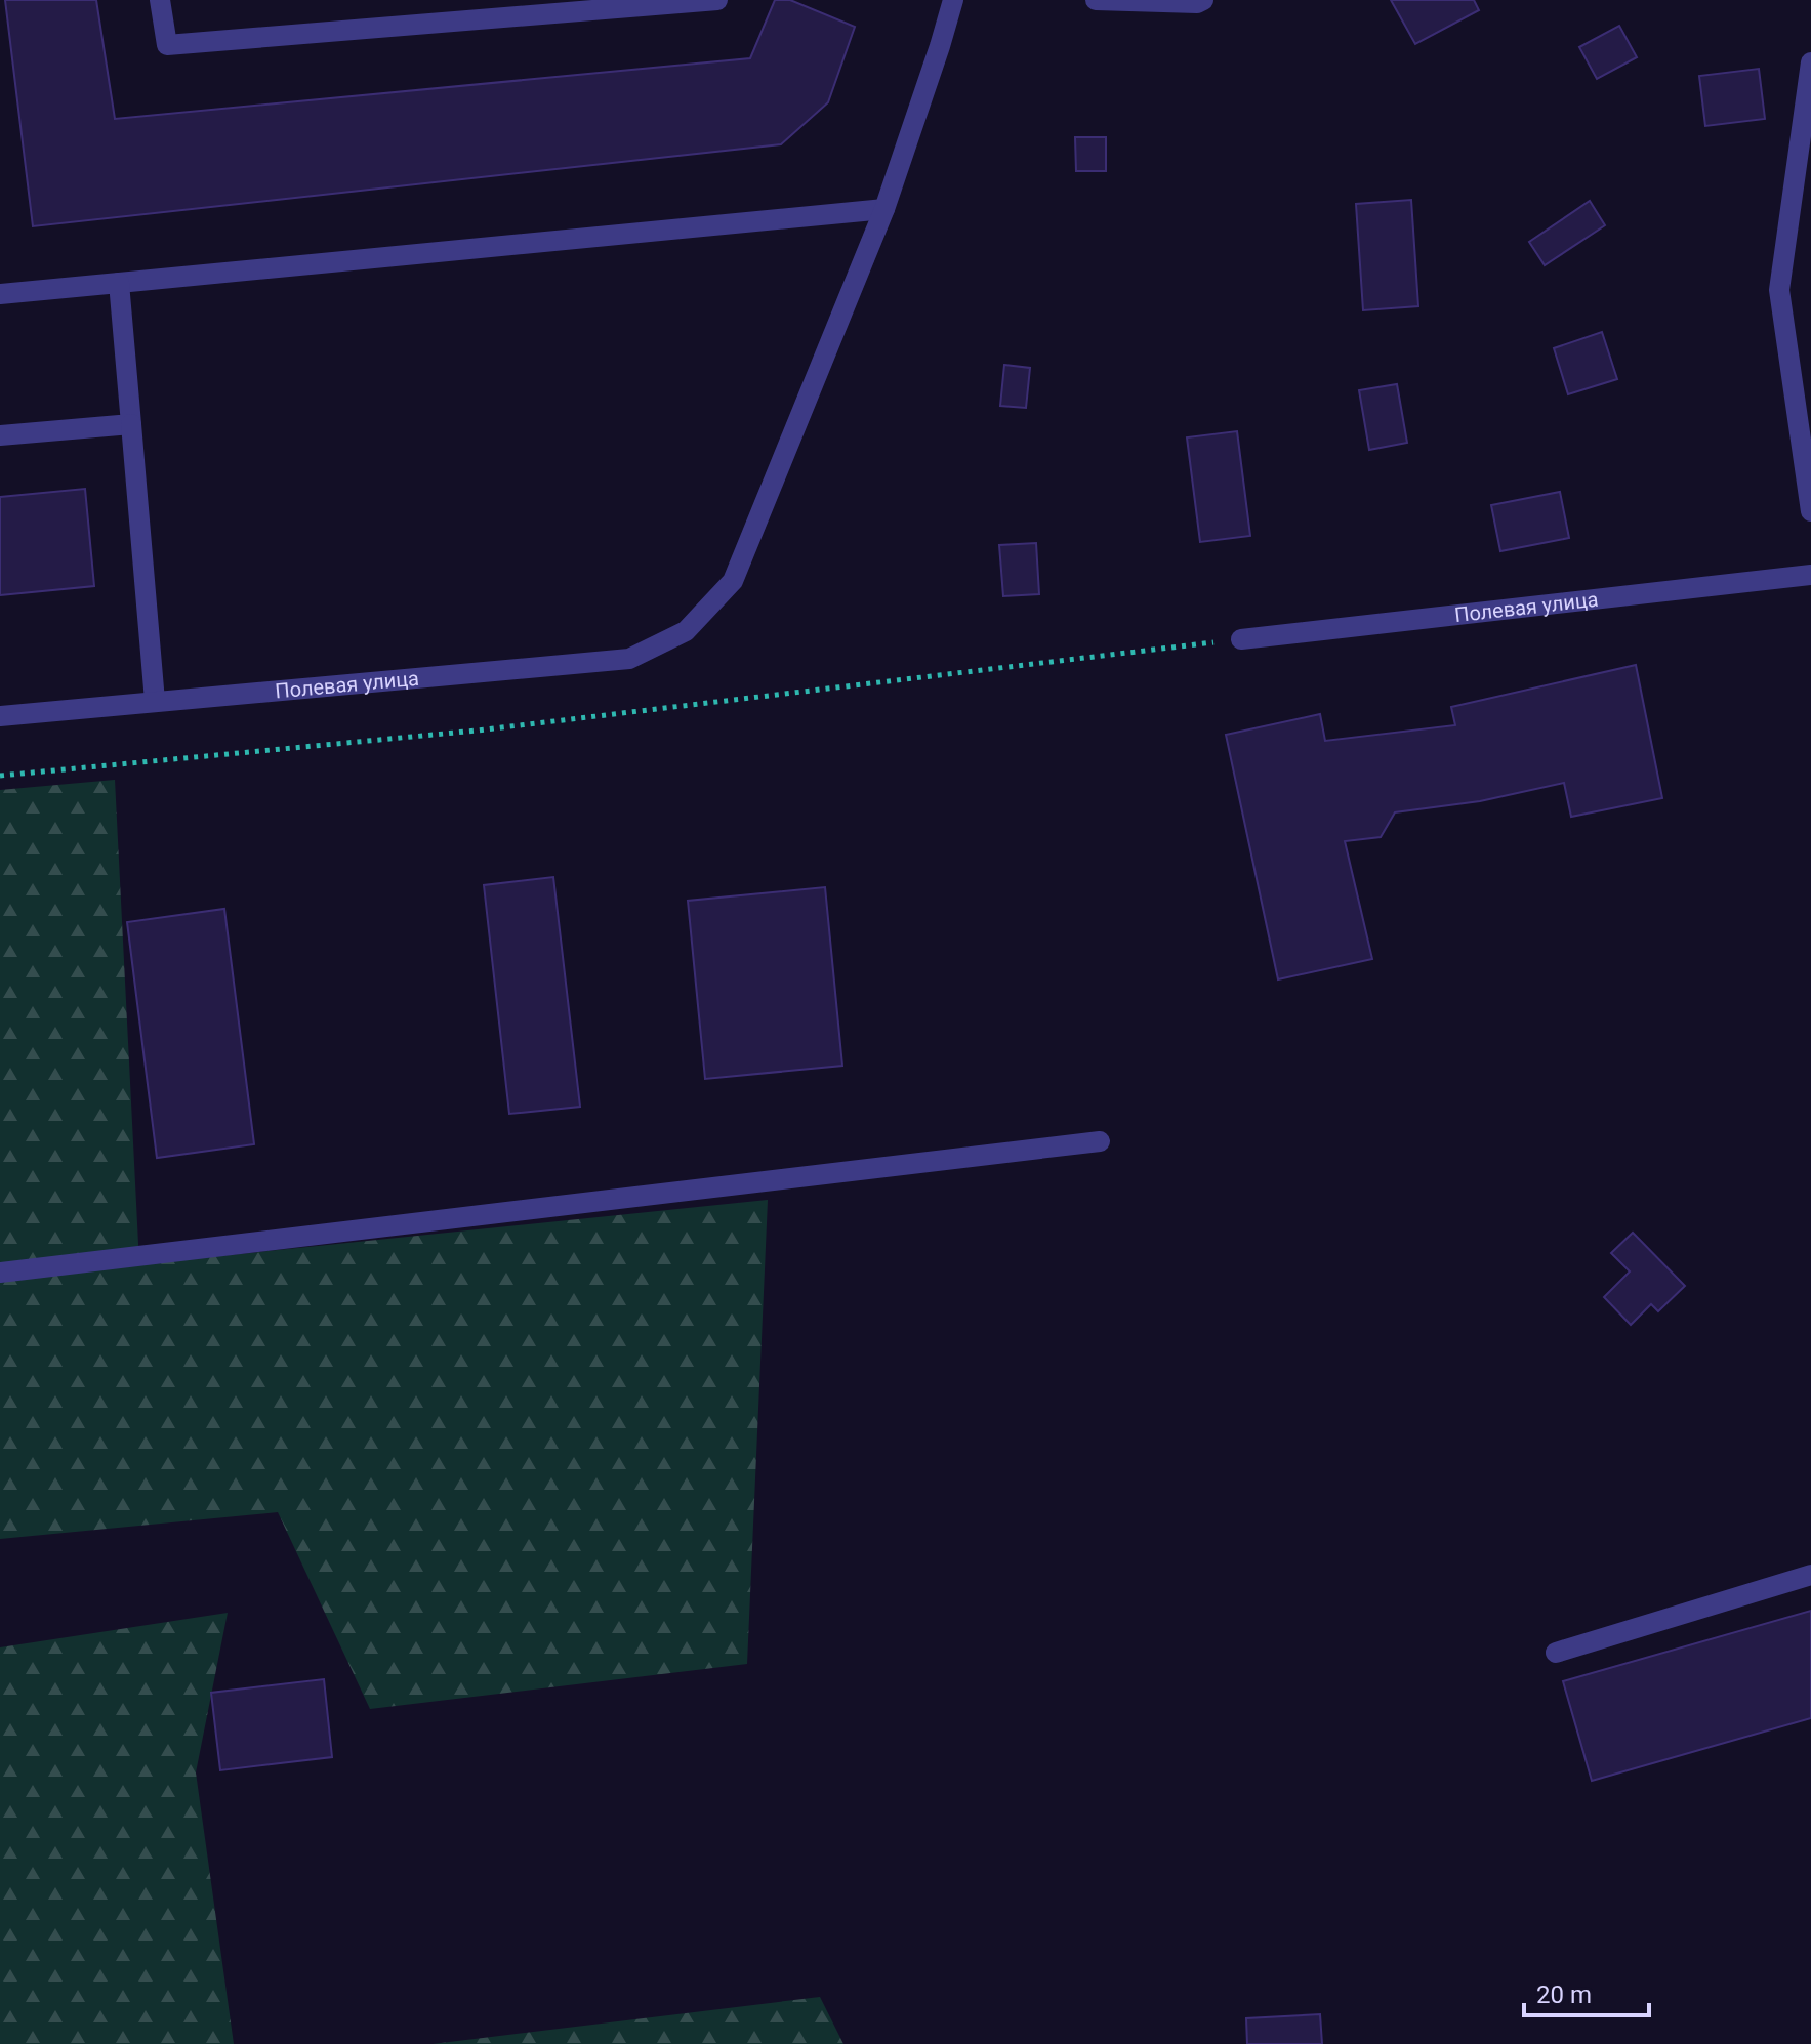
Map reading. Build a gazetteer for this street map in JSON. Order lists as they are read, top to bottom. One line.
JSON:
{"streets":{"street":["Полевая улица"]},"scale_bar":"20 m"}
